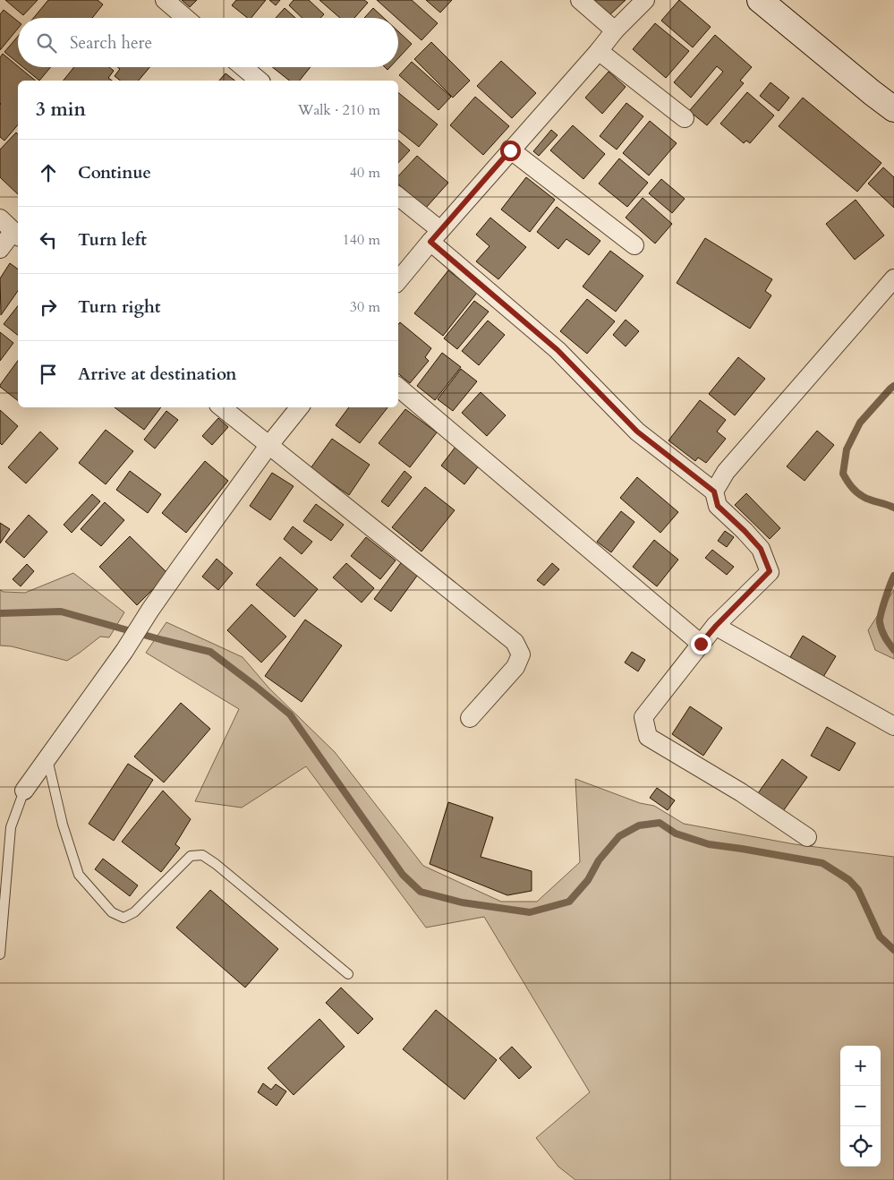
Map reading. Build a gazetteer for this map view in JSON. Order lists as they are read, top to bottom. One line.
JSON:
{"page":{"search":"Search here","heading":["3 min","Walk · 210 m"],"list":[["Continue","40 m"],["Turn left","140 m"],["Turn right","30 m"],"Arrive at destination"],"map_buttons":["+","−"]}}
